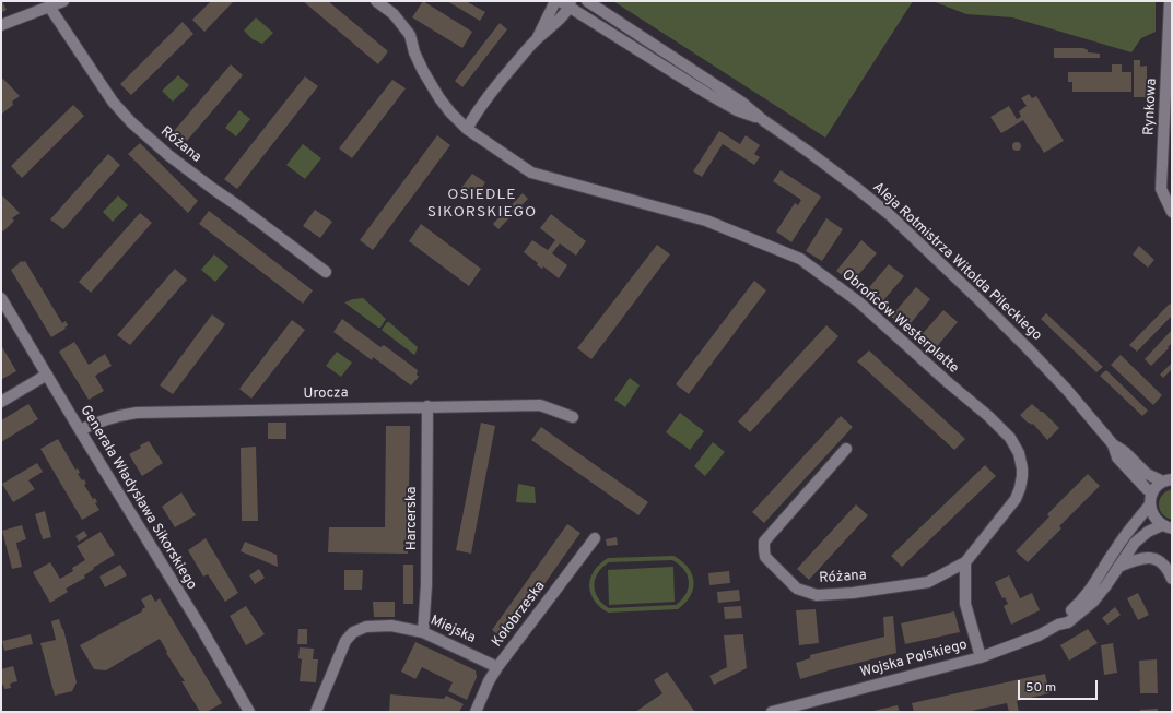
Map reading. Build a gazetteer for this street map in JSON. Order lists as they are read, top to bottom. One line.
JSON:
{"streets":{"street":["Rynkowa","Różana","Aleja Rotmistrza Witolda Pileckiego","Obrońców Westerplatte","Urocza","Generała Władysława Sikorskiego","Harcerska","Kołobrzeska","Miejska","Wojska Polskiego"]},"crossings":[["Różana","Obrońców Westerplatte"],["Aleja Rotmistrza Witolda Pileckiego","Wojska Polskiego"],["Urocza","Generała Władysława Sikorskiego"],["Urocza","Harcerska"],["Harcerska","Miejska"],["Kołobrzeska","Miejska"]],"districts":["OSIEDLE SIKORSKIEGO"],"scale_bar":"50 m"}
